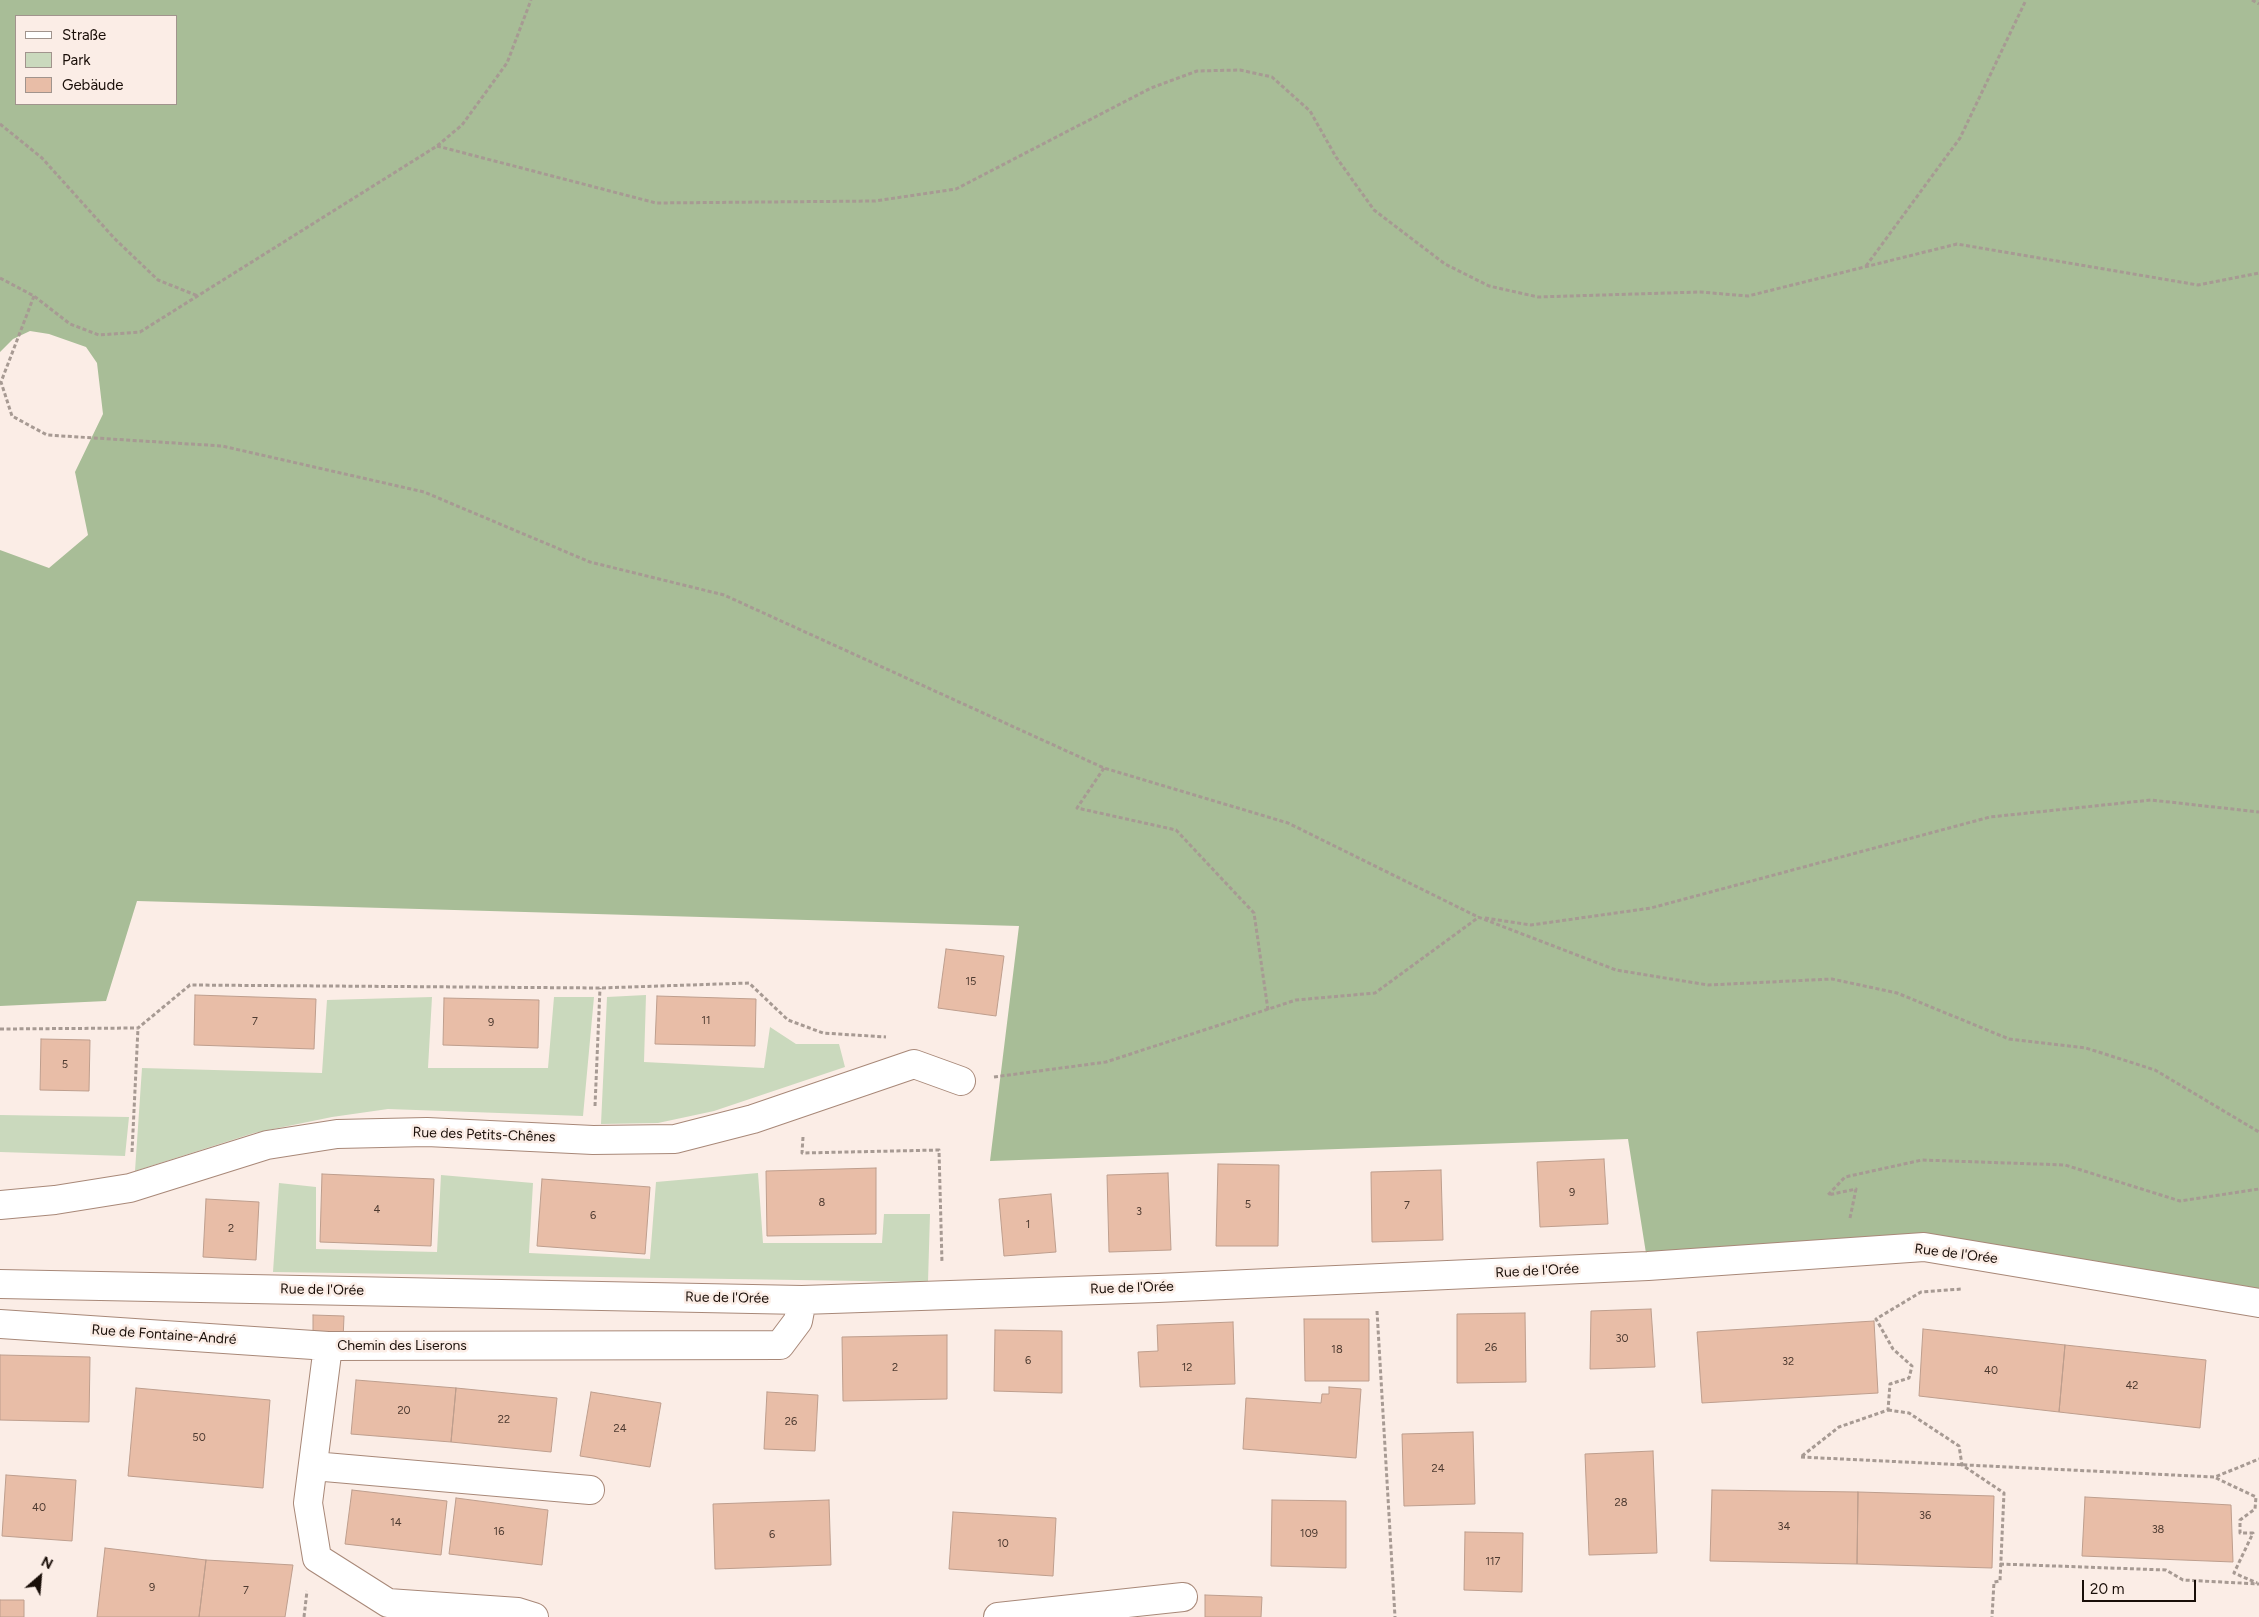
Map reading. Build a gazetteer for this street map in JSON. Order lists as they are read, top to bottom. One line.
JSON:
{"streets":{"street":["Rue des Petits-Chênes","Rue de l'Orée","Rue de Fontaine-André","Chemin des Liserons"]},"crossings":[["Rue de l'Orée","Chemin des Liserons"],["Rue de Fontaine-André","Chemin des Liserons"]],"house_numbers":["15","11","7","9","5","9","8","5","7","4","3","6","1","2","30","26","18","6","32","2","12","40","42","20","22","26","24","50","24","28","40","36","14","34","38","16","109","6","10","117","9","7"],"legend":["Straße","Park","Gebäude"],"scale_bar":"20 m","north":"top right"}
